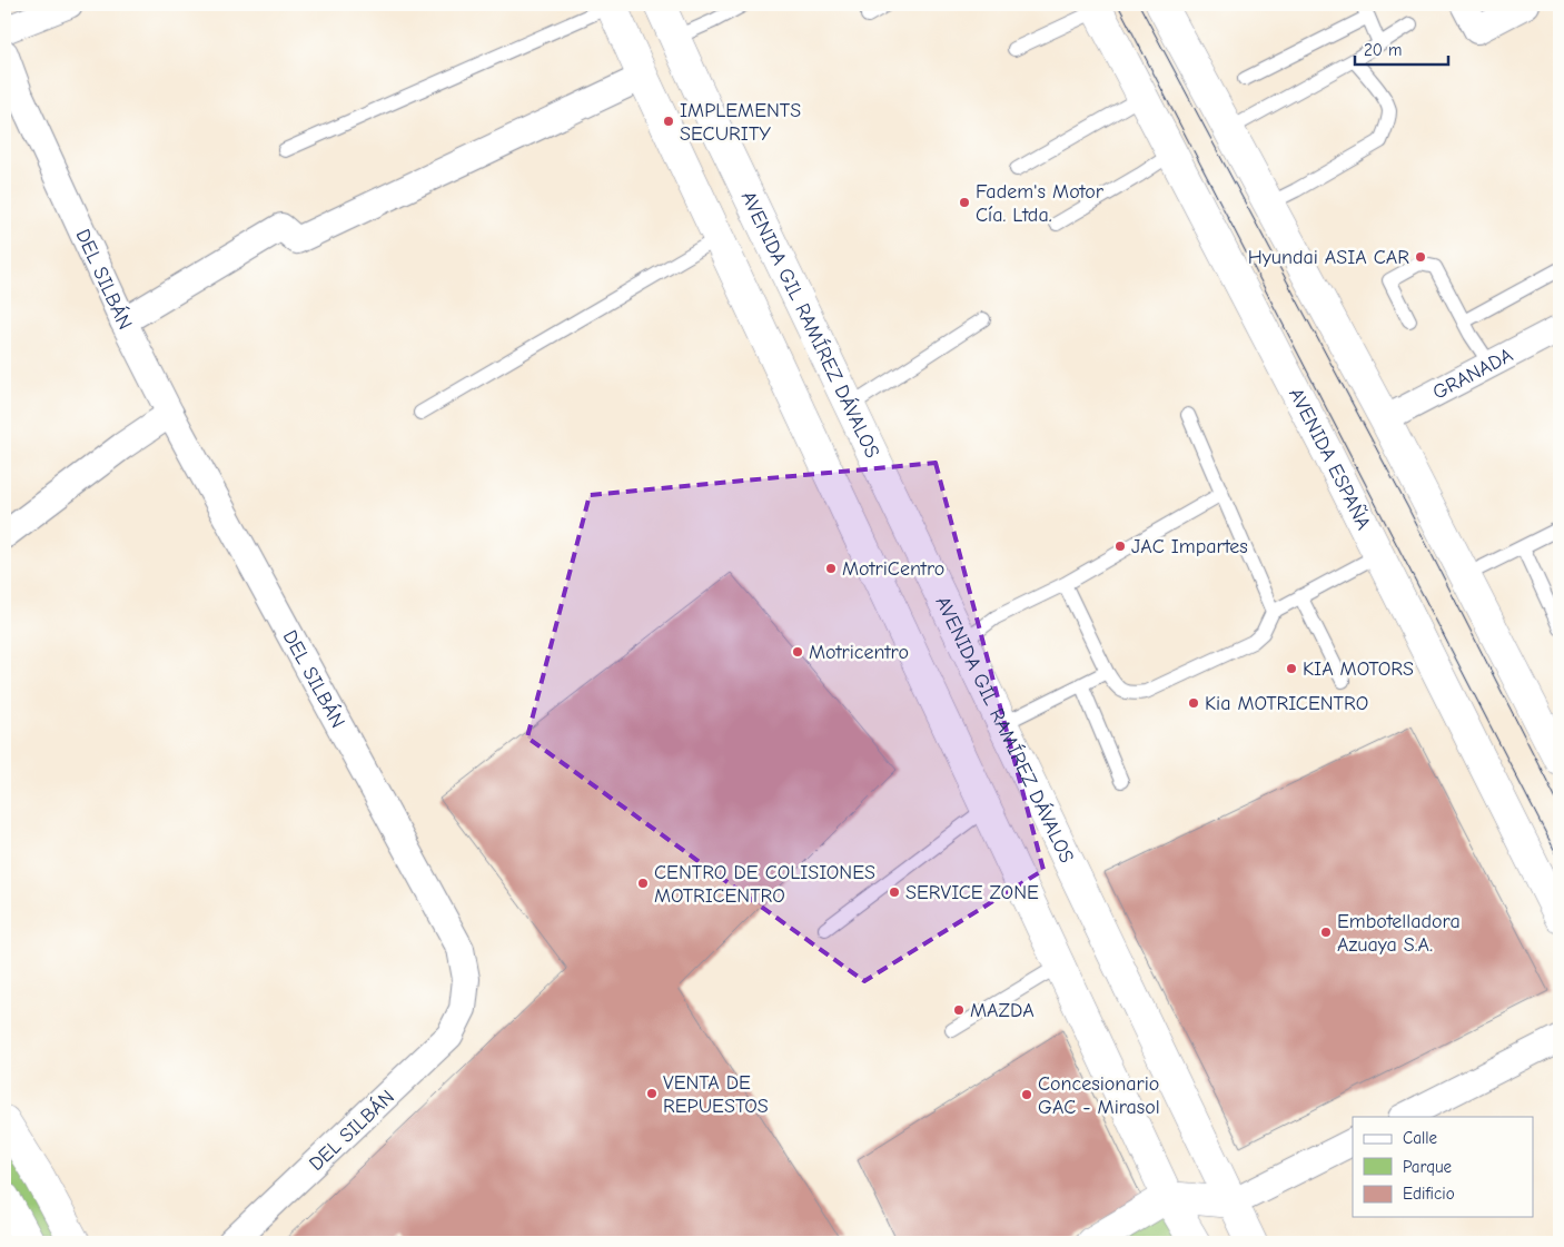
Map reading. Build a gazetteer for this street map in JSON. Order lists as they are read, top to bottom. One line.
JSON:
{"streets":{"main road":["AVENIDA GIL RAMÍREZ DÁVALOS","AVENIDA ESPAÑA"],"street":["DEL SILBÁN","GRANADA"]},"places":["IMPLEMENTS SECURITY","Fadem's Motor Cía. Ltda.","Hyundai ASIA CAR","JAC Impartes","MotriCentro","Motricentro","KIA MOTORS","Kia MOTRICENTRO","CENTRO DE COLISIONES MOTRICENTRO","SERVICE ZONE","Embotelladora Azuaya S.A.","MAZDA","VENTA DE REPUESTOS","Concesionario GAC - Mirasol"],"legend":["Calle","Parque","Edificio"],"scale_bar":"20 m"}
